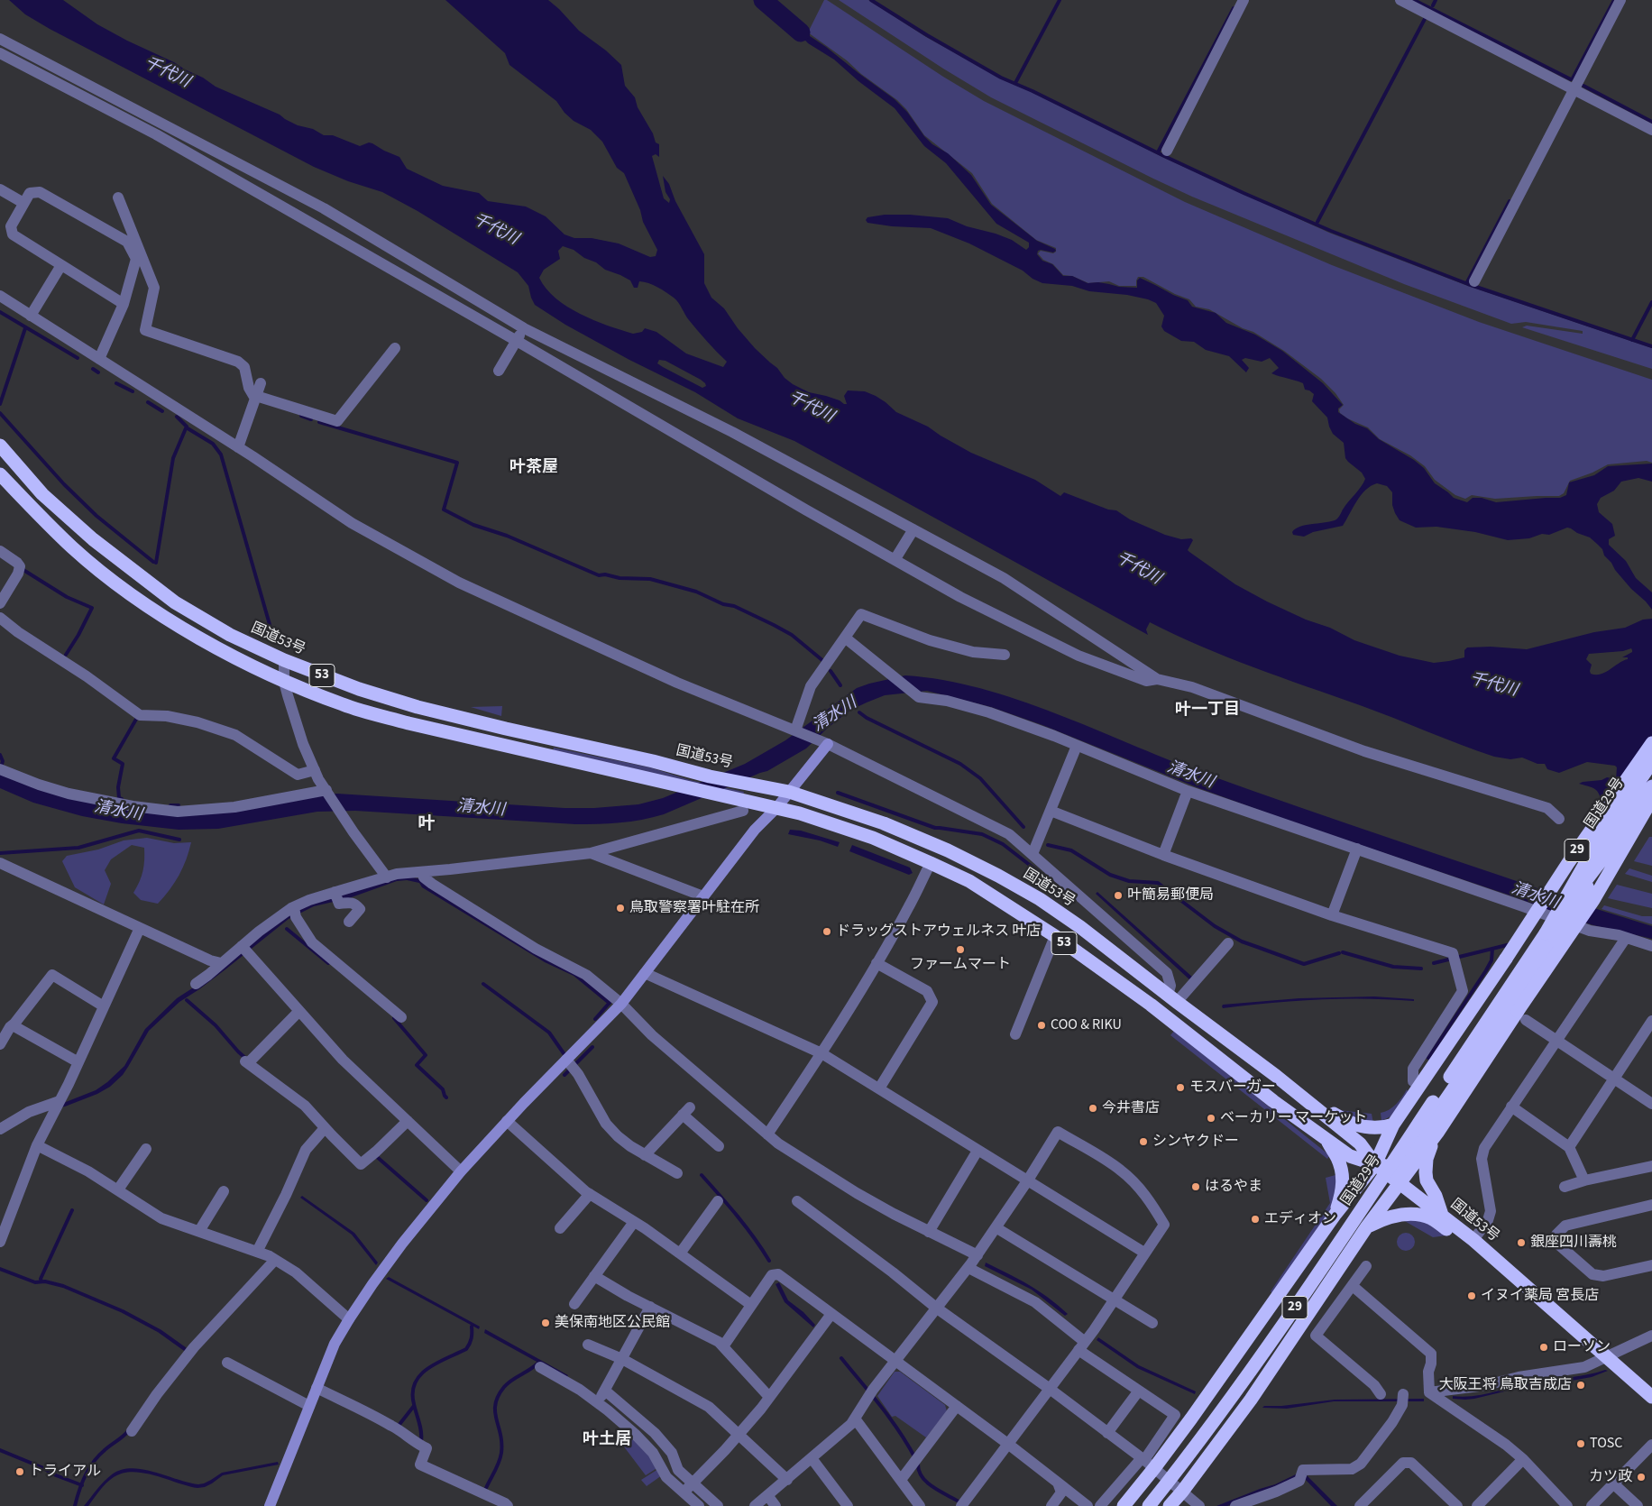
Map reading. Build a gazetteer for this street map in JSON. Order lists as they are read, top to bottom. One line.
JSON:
{"streets":{"highway":["国道53号","53","国道29号","29"]},"crossings":[["国道53号","29"],["国道29号","29"]],"districts":["叶茶屋","叶一丁目","叶","叶土居"],"water":["千代川","清水川"],"places":["叶簡易郵便局","鳥取警察署叶駐在所","ドラッグストアウェルネス 叶店","ファームマート","COO & RIKU","モスバーガー","今井書店","ベーカリー マーケット","シンヤクドー","はるやま","エディオン","銀座四川壽桃","イヌイ薬局 宮長店","美保南地区公民館","ローソン","大阪王将 鳥取吉成店","TOSC","トライアル","カツ政"]}
